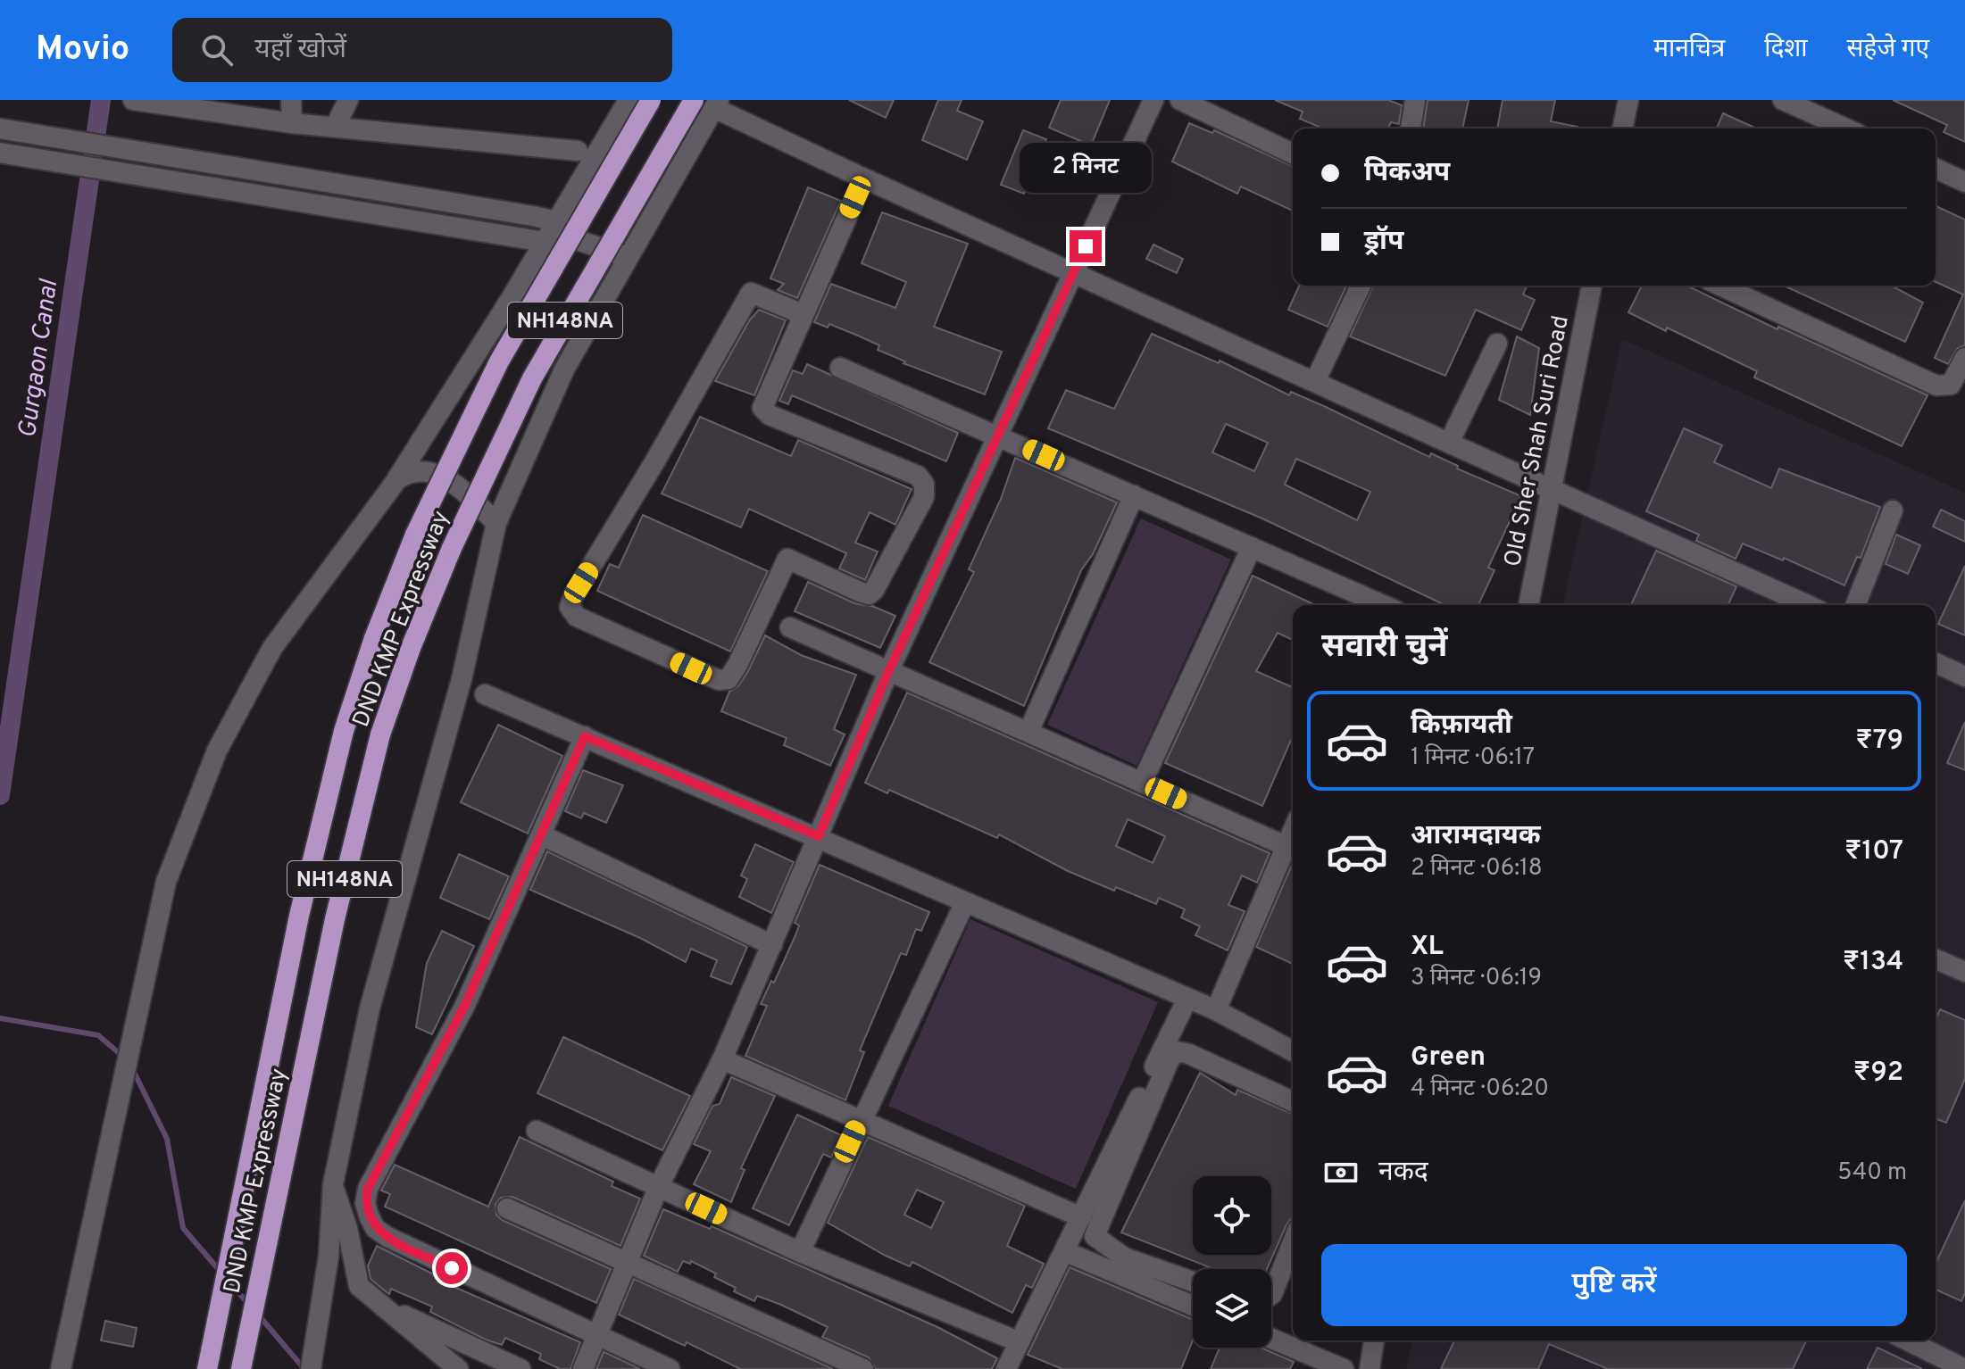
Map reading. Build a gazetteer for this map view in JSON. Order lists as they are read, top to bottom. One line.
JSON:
{"streets":{"highway":["NH148NA","DND KMP Expressway"],"street":["Old Sher Shah Suri Road"]},"water":["Gurgaon Canal"],"page":{"header":"Movio","search":"यहाँ खोजें","nav":["मानचित्र","दिशा","सहेजे गए"],"banner":["पिकअप","ड्रॉप"],"bubble":"2 मिनट","heading":"सवारी चुनें","list":[{"name":"किफ़ायती","note":"1 मिनट · 06:17","value":"₹79"},{"name":"आरामदायक","note":"2 मिनट · 06:18","value":"₹107"},{"name":"XL","note":"3 मिनट · 06:19","value":"₹134"},{"name":"Green","note":"4 मिनट · 06:20","value":"₹92"}],"pay":["नकद","540 m"],"buttons":"पुष्टि करें"}}
